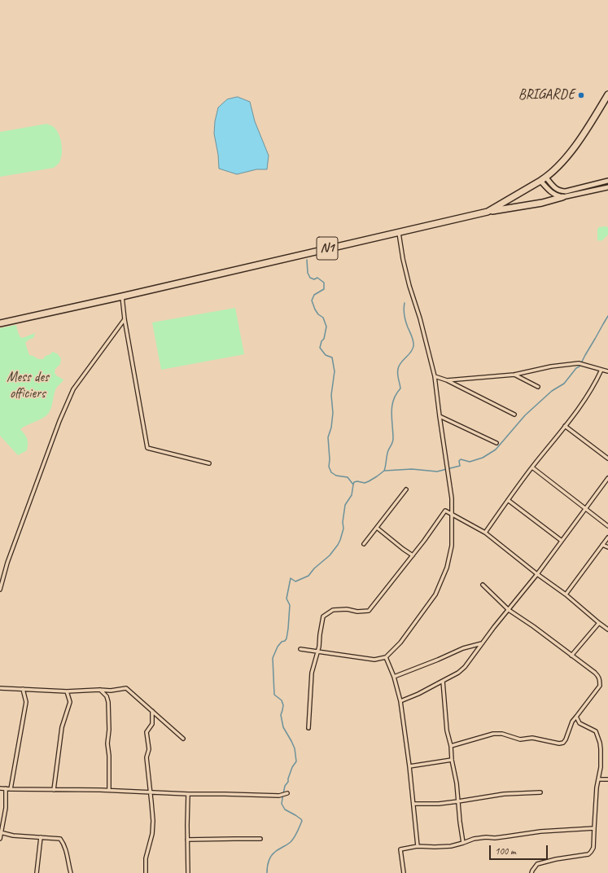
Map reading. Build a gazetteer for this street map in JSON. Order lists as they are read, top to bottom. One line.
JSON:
{"streets":{"highway":["N1"]},"parks":["Mess des officiers"],"places":["BRIGARDE"],"scale_bar":"100 m"}
